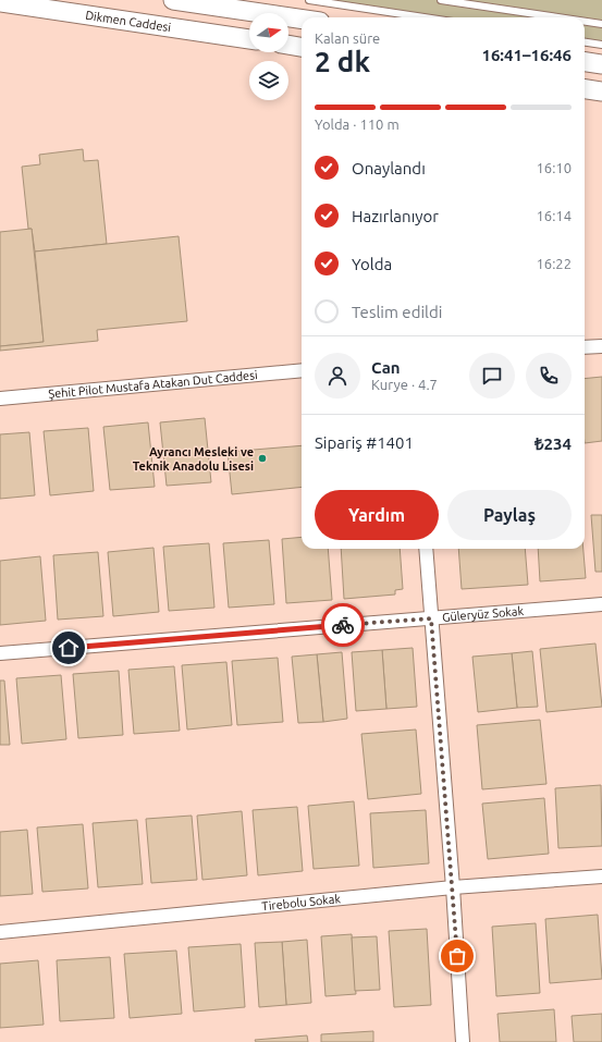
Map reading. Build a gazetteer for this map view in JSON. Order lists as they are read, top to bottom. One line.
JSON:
{"streets":{"main road":["Dikmen Caddesi"],"street":["Şehit Pilot Mustafa Atakan Dut Caddesi","Güleryüz Sokak","Tirebolu Sokak"]},"places":["Ayrancı Mesleki ve Teknik Anadolu Lisesi"],"north":"right","page":{"heading":["2 dk","Kalan süre","16:41–16:46"],"panel":["Can","Kurye · 4.7","Sipariş #1401","₺234"],"bar":"Yolda · 110 m","list":[["Onaylandı","16:10"],["Hazırlanıyor","16:14"],["Yolda","16:22"],"Teslim edildi"],"buttons":["Yardım","Paylaş"]}}
